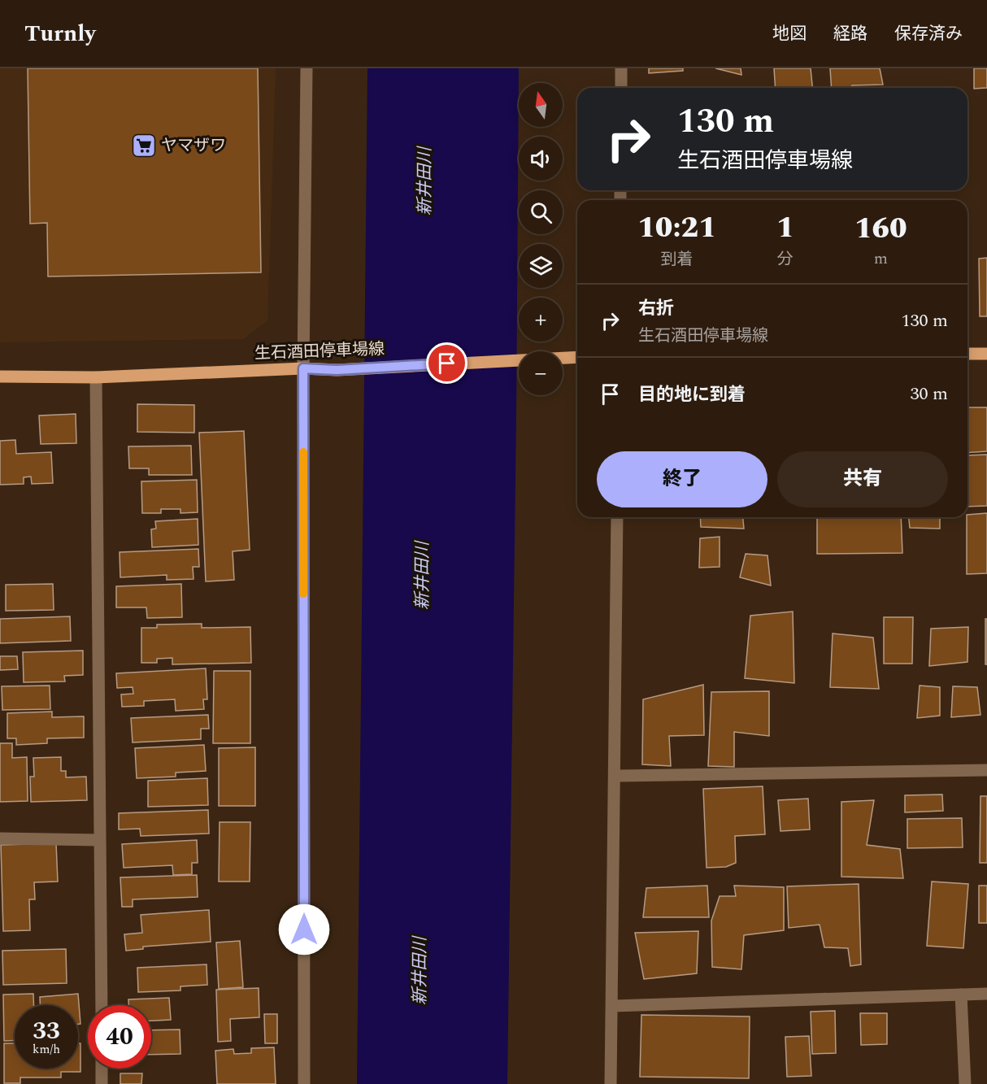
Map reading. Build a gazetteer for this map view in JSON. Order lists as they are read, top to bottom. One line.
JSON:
{"streets":{"main road":["生石酒田停車場線"]},"water":["新井田川"],"places":{"supermarket":["ヤマザワ"]},"north":"top","page":{"header":"Turnly","nav":["地図","経路","保存済み"],"map_buttons":["+","−"],"turn":["130 m","生石酒田停車場線"],"eta":["10:21","到着","1","分","160","m"],"list":[{"name":"右折","note":"生石酒田停車場線","value":"130 m"},{"name":"目的地に到着","value":"30 m"}],"buttons":["終了","共有"],"speed":"33 km/h","limit":"40"}}
